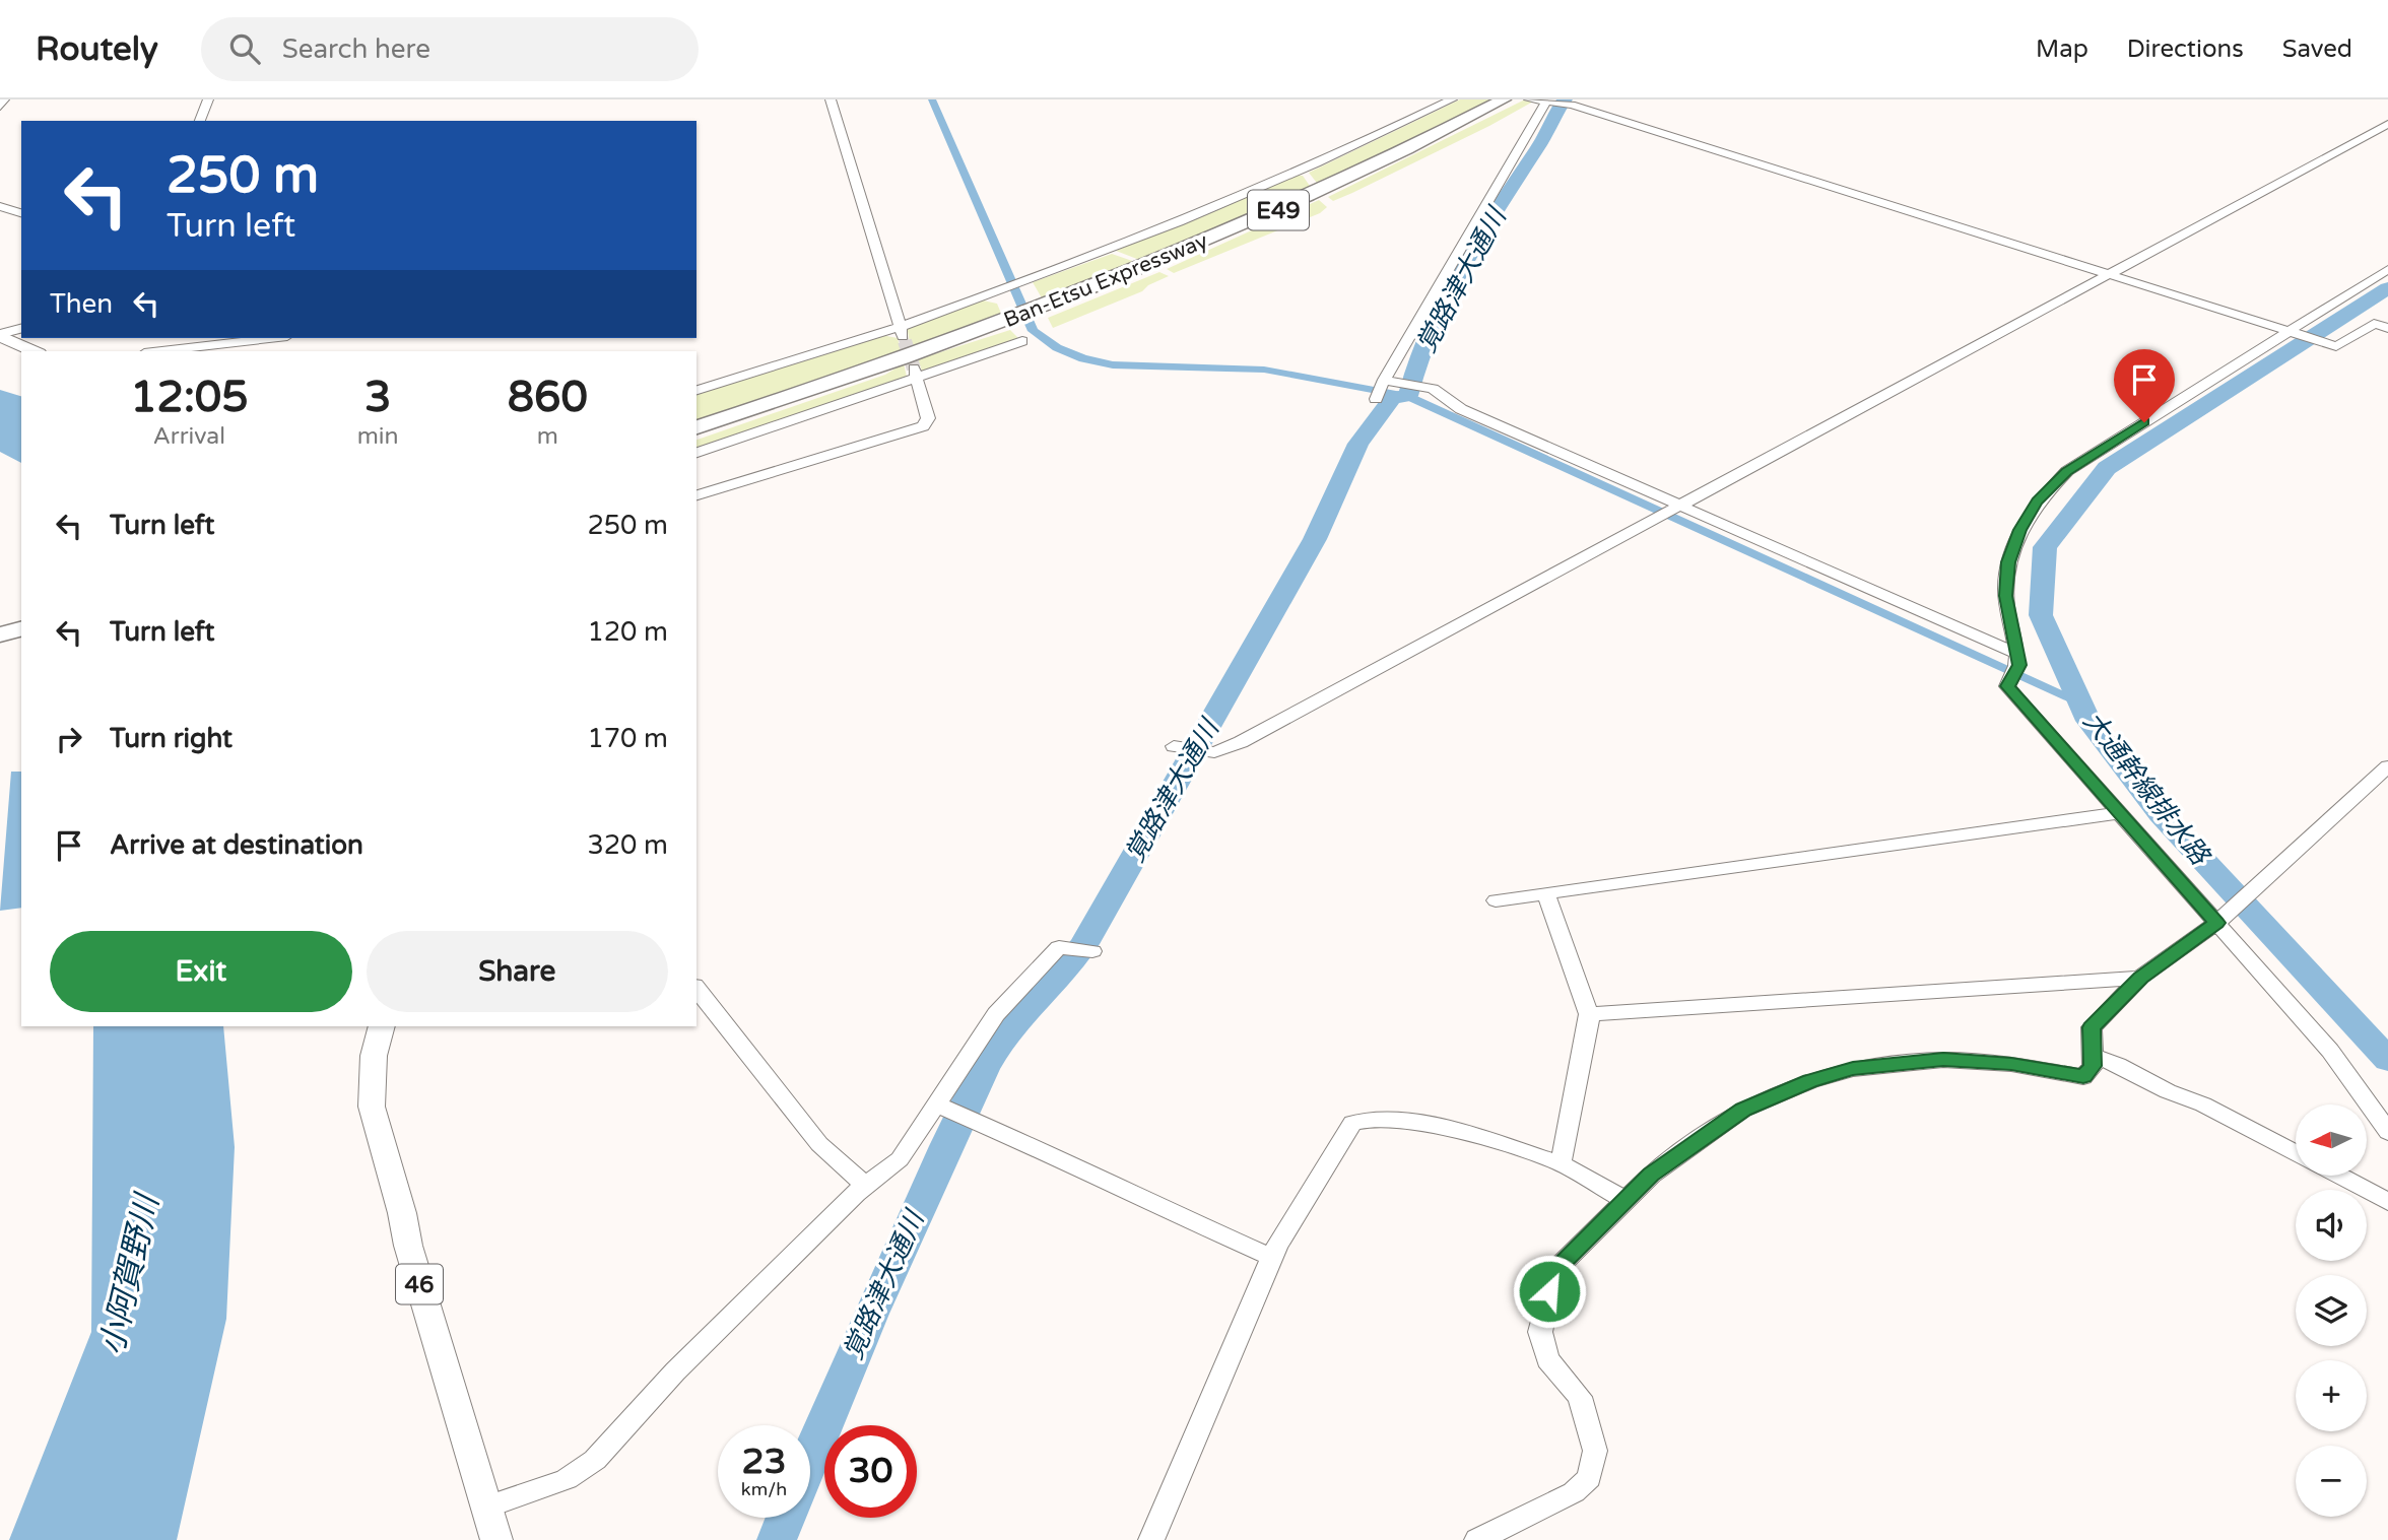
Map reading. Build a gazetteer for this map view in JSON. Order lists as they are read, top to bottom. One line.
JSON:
{"streets":{"highway":["E49","Ban-Etsu Expressway"],"main road":["46"]},"water":["覚路津大通川","大通幹線排水路","小阿賀野川"],"north":"left","page":{"header":"Routely","search":"Search here","nav":["Map","Directions","Saved"],"turn":["250 m","Turn left"],"then":"Then","eta":["12:05","Arrival","3","min","860","m"],"list":[{"name":"Turn left","value":"250 m"},{"name":"Turn left","value":"120 m"},{"name":"Turn right","value":"170 m"},{"name":"Arrive at destination","value":"320 m"}],"buttons":["Exit","Share"],"map_buttons":["+","−"],"speed":"23 km/h","limit":"30"}}
